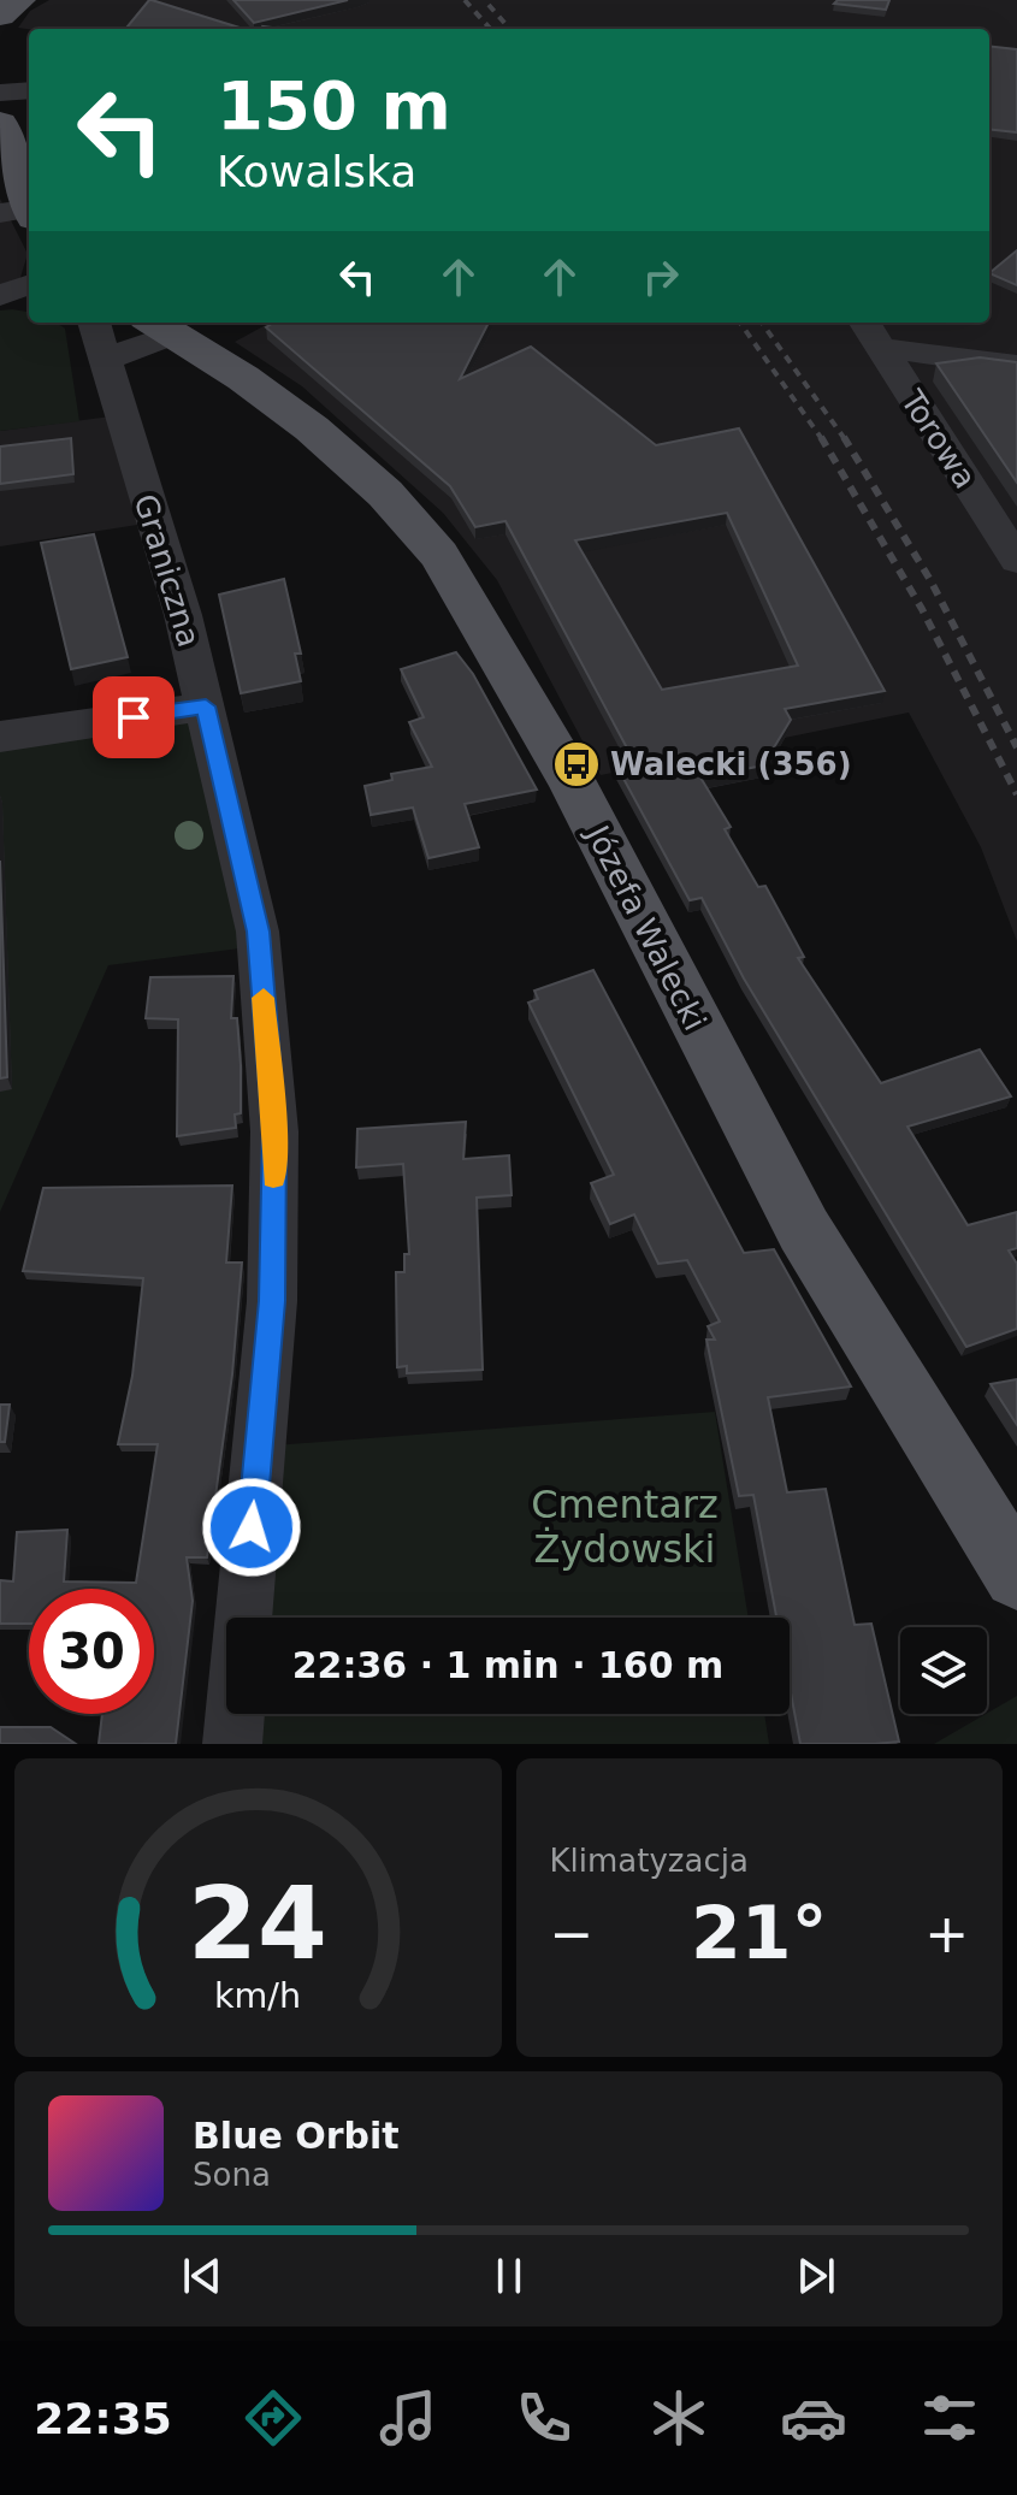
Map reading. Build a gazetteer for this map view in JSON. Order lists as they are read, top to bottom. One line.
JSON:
{"streets":{"main road":["Józefa Walecki"],"street":["Torowa","Graniczna"]},"parks":["Cmentarz Żydowski"],"places":{"bus stop":["Walecki (356)"]},"page":{"turn":["150 m","Kowalska"],"limit":"30","trip":"22:36 · 1 min · 160 m","tile":"Klimatyzacja","heat":["−","21°","+"],"song":["Blue Orbit","Sona"],"tabs":"22:35","gauge":["24","km/h"]}}
